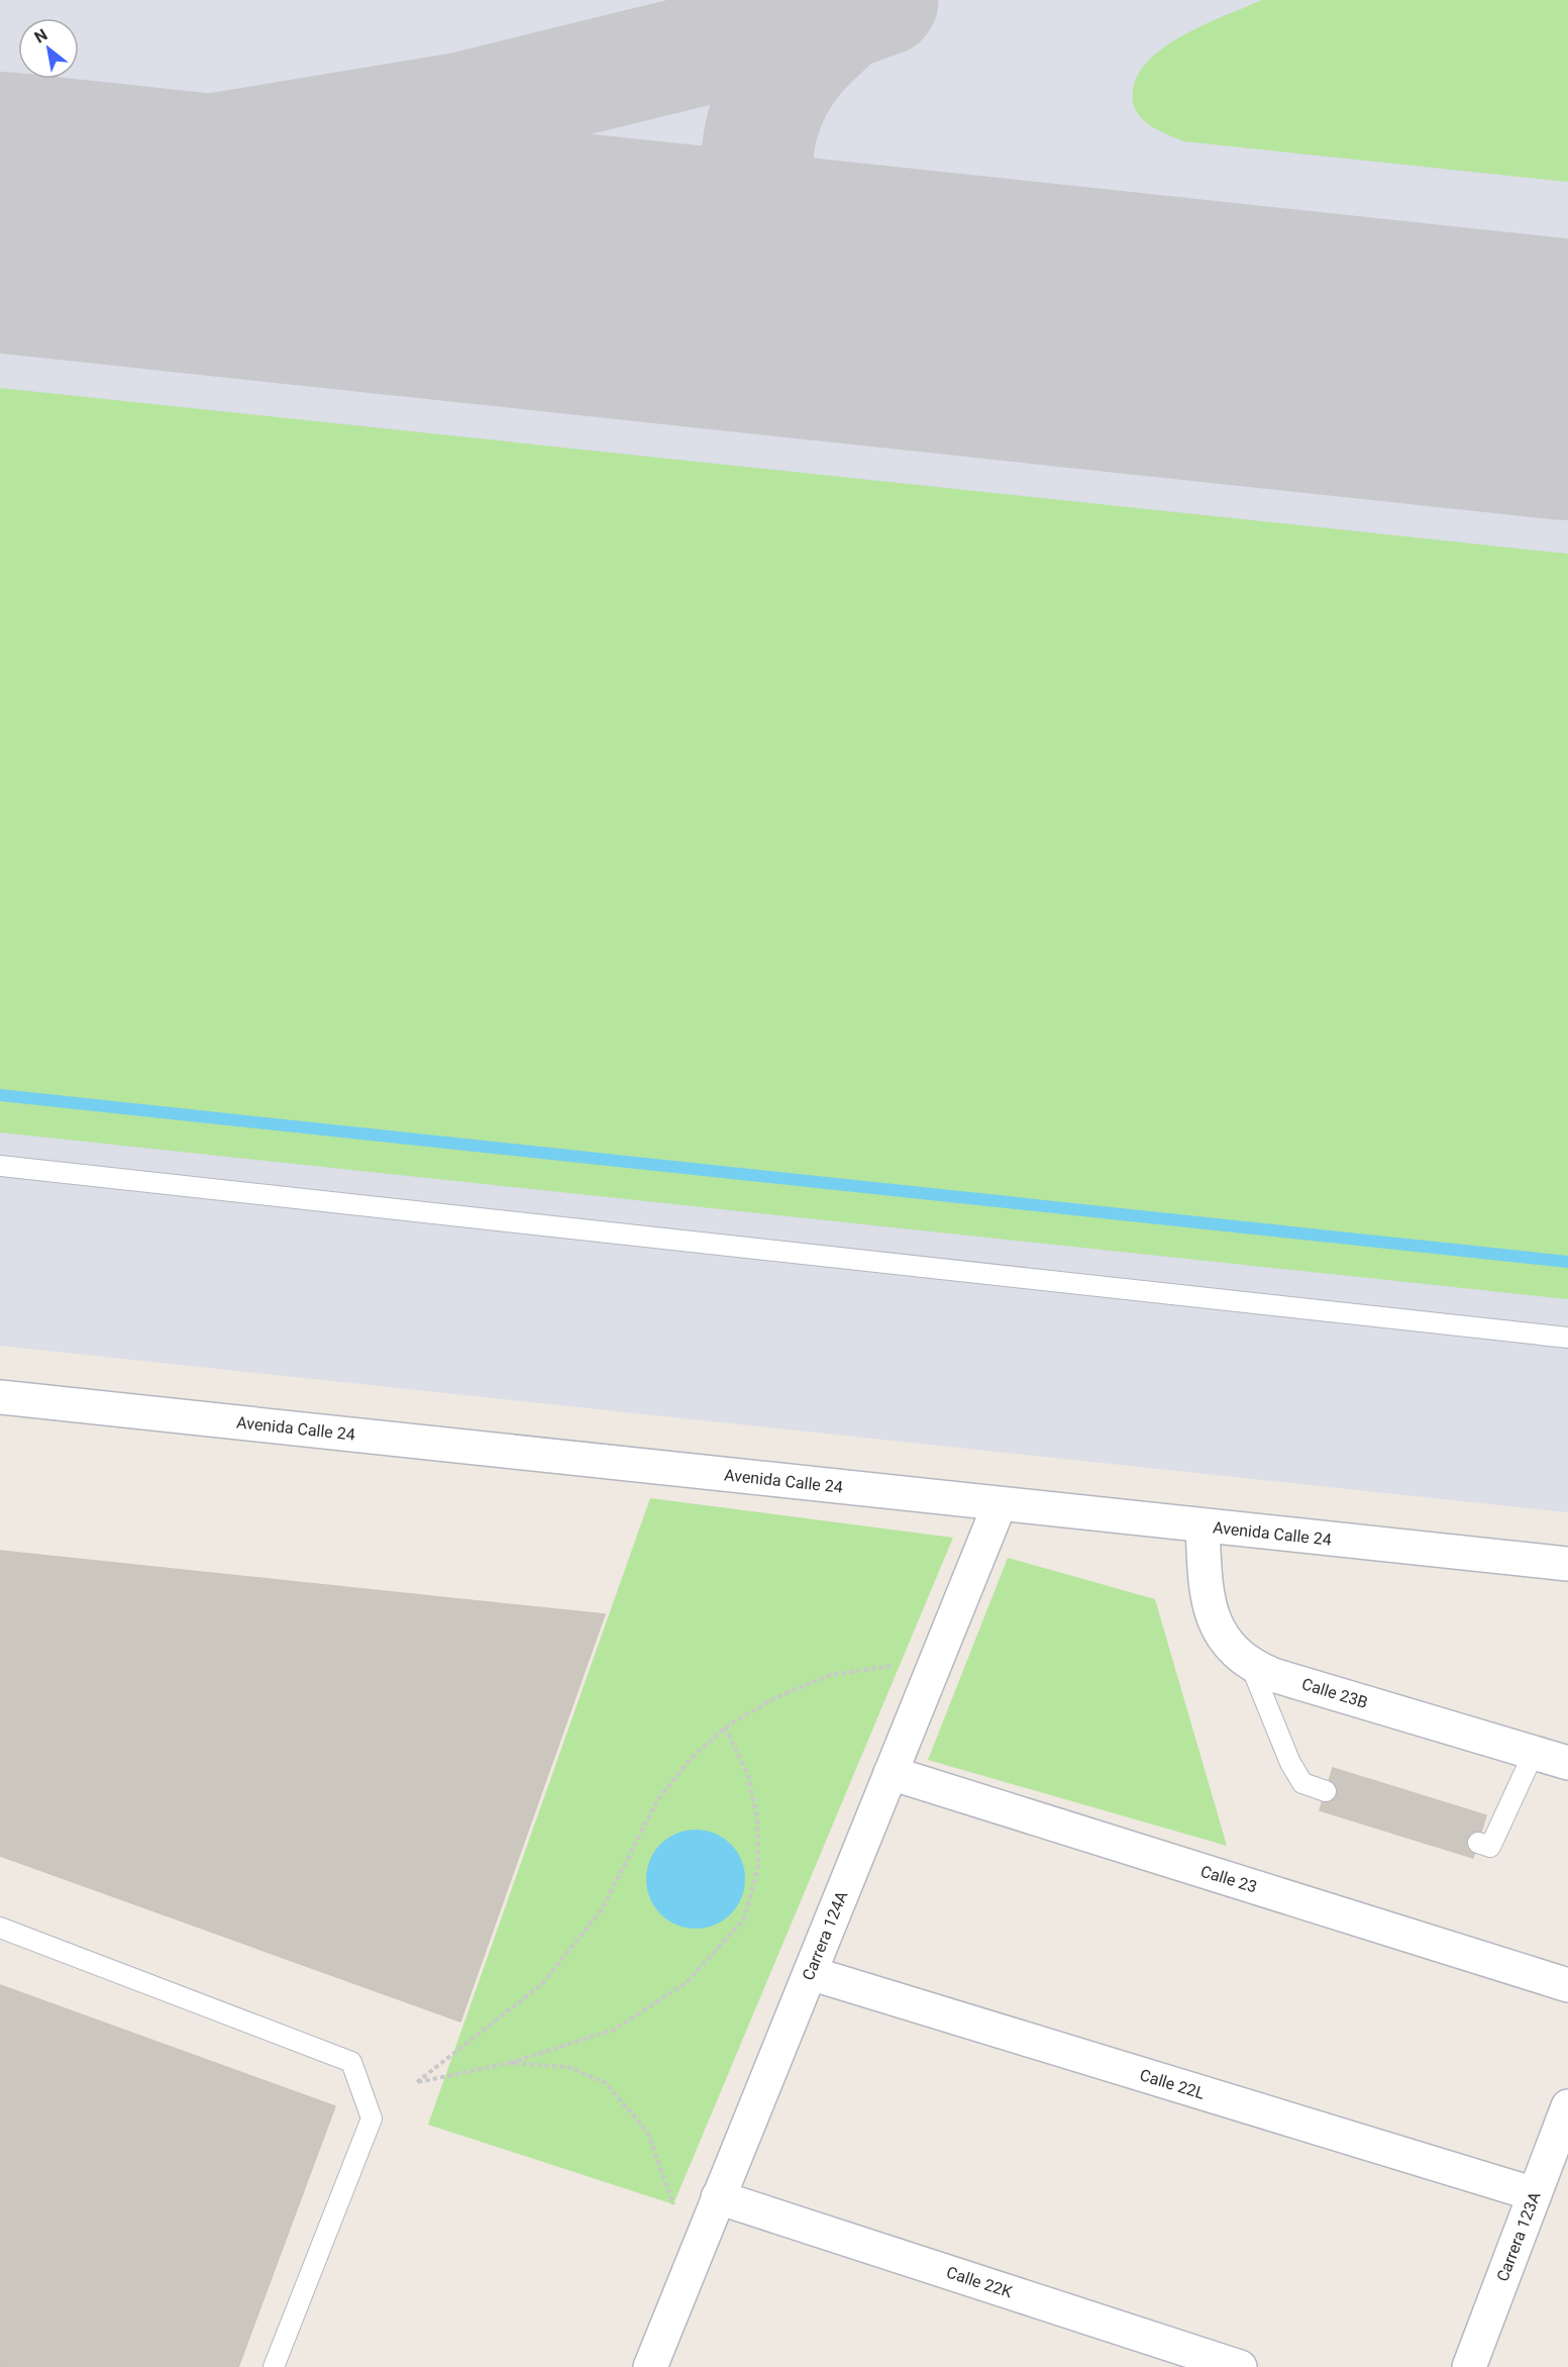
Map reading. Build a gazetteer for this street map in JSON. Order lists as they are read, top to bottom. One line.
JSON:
{"streets":{"street":["Avenida Calle 24","Calle 23B","Calle 23","Carrera 124A","Calle 22L","Carrera 123A","Calle 22K"]},"crossings":[["Avenida Calle 24","Calle 23B"],["Avenida Calle 24","Carrera 124A"],["Calle 23","Carrera 124A"],["Carrera 124A","Calle 22L"],["Carrera 124A","Calle 22K"],["Calle 22L","Carrera 123A"]],"north":"top left"}
